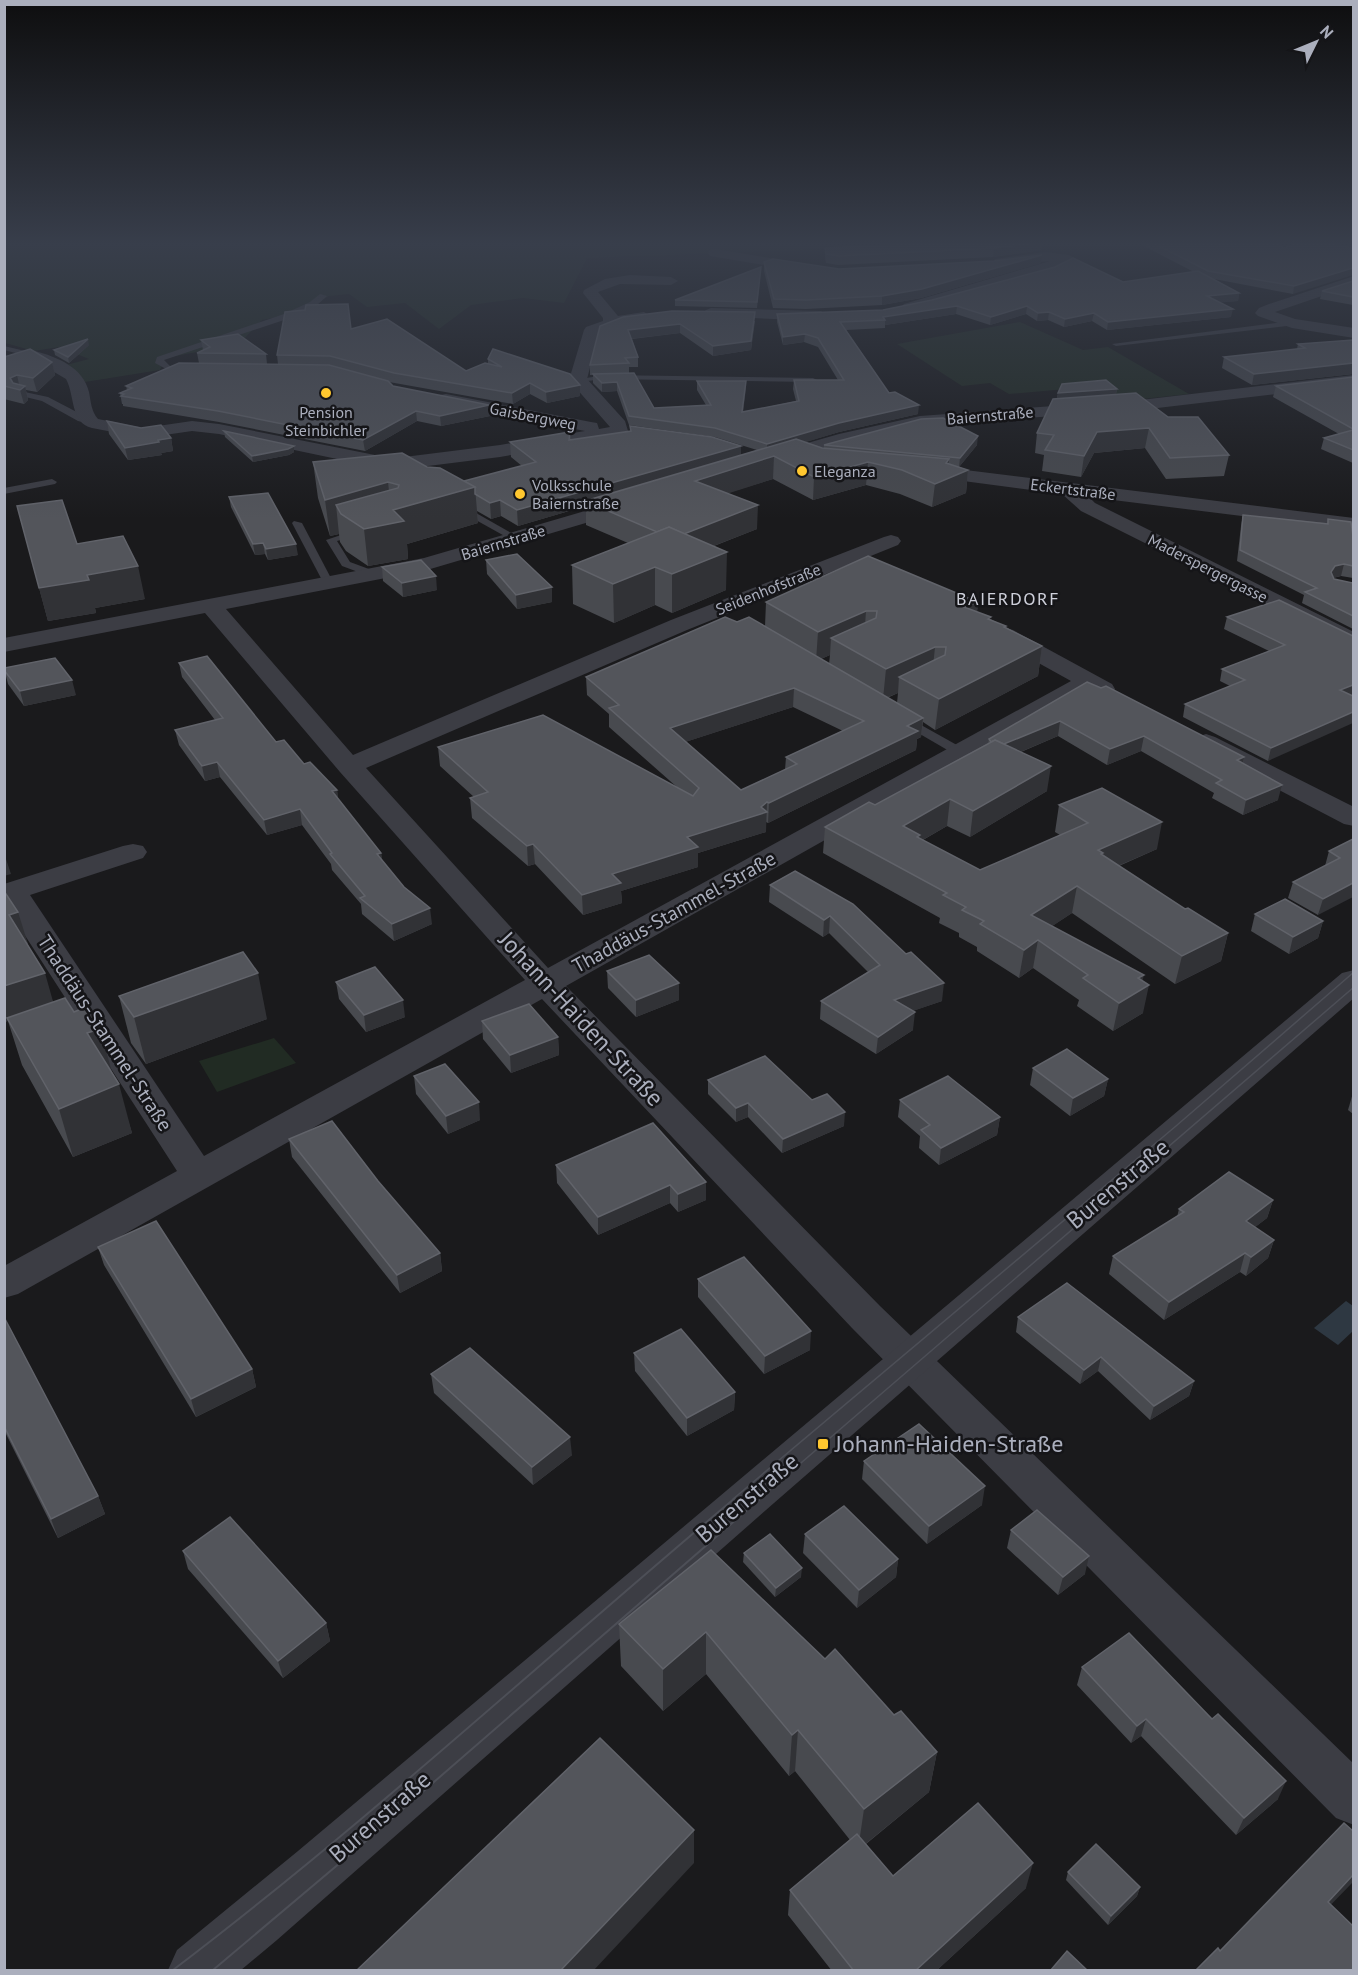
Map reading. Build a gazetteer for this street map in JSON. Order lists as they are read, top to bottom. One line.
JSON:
{"streets":{"street":["Baiernstraße","Gaisbergweg","Eckertstraße","Maderspergergasse","Seidenhofstraße","Thaddäus-Stammel-Straße","Johann-Haiden-Straße","Burenstraße"]},"crossings":[["Baiernstraße","Johann-Haiden-Straße"],["Eckertstraße","Maderspergergasse"],["Seidenhofstraße","Johann-Haiden-Straße"],["Thaddäus-Stammel-Straße","Johann-Haiden-Straße"],["Johann-Haiden-Straße","Burenstraße"]],"districts":["BAIERDORF"],"places":{"other":["Pension Steinbichler","Eleganza","Volksschule Baiernstraße"],"transit":["Johann-Haiden-Straße"]},"north":"top right"}
